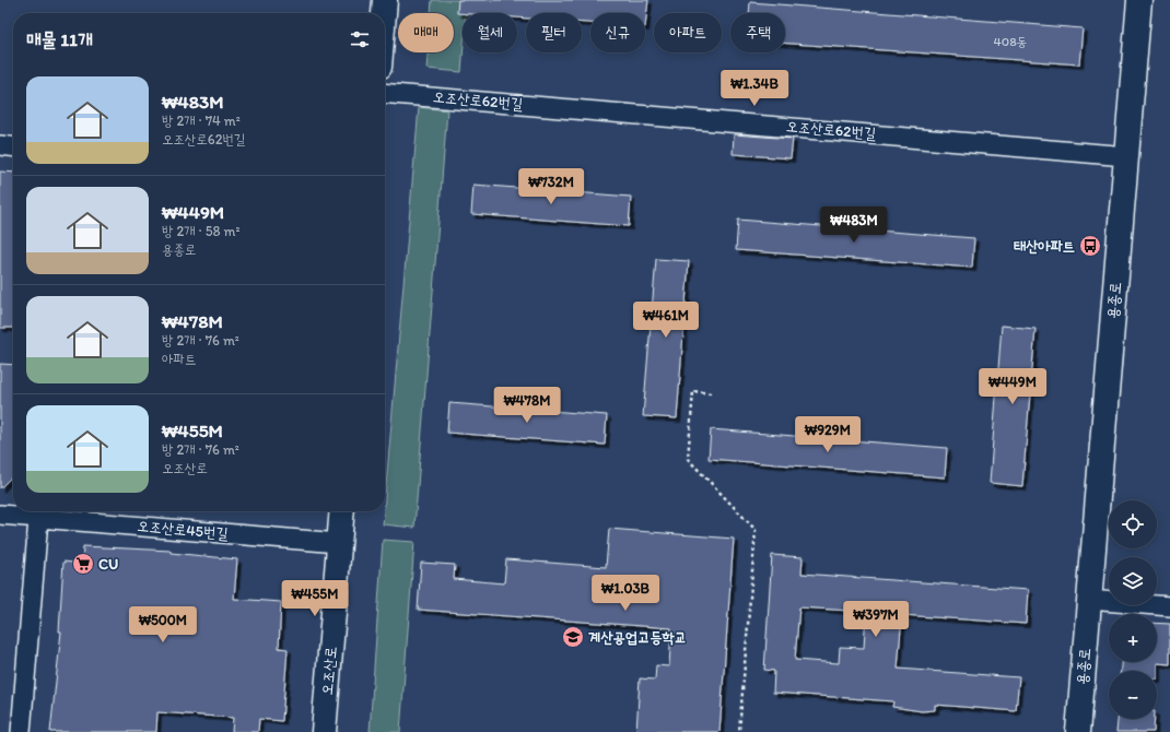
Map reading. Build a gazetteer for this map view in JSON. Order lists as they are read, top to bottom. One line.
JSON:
{"streets":{"street":["오조산로62번길","용종로","오조산로45번길","오조산로"]},"crossings":[["오조산로62번길","용종로"],["오조산로45번길","오조산로"]],"places":{"bus stop":["태산아파트"],"supermarket":["CU"],"school or university":["계산공업고등학교"]},"house_numbers":["408동"],"page":{"chip":["매매","월세","필터","신규","아파트","주택"],"heading":"매물 11개","list":[{"name":"₩483M","note":"방 2개 · 74 m² · 오조산로62번길"},{"name":"₩449M","note":"방 2개 · 58 m² · 용종로"},{"name":"₩478M","note":"방 2개 · 76 m² · 아파트"},{"name":"₩455M","note":"방 2개 · 76 m² · 오조산로"}],"price":["₩1.34B","₩732M","₩483M","₩461M","₩449M","₩478M","₩929M","₩1.03B","₩455M","₩397M","₩500M"],"map_buttons":["+","−"]}}
